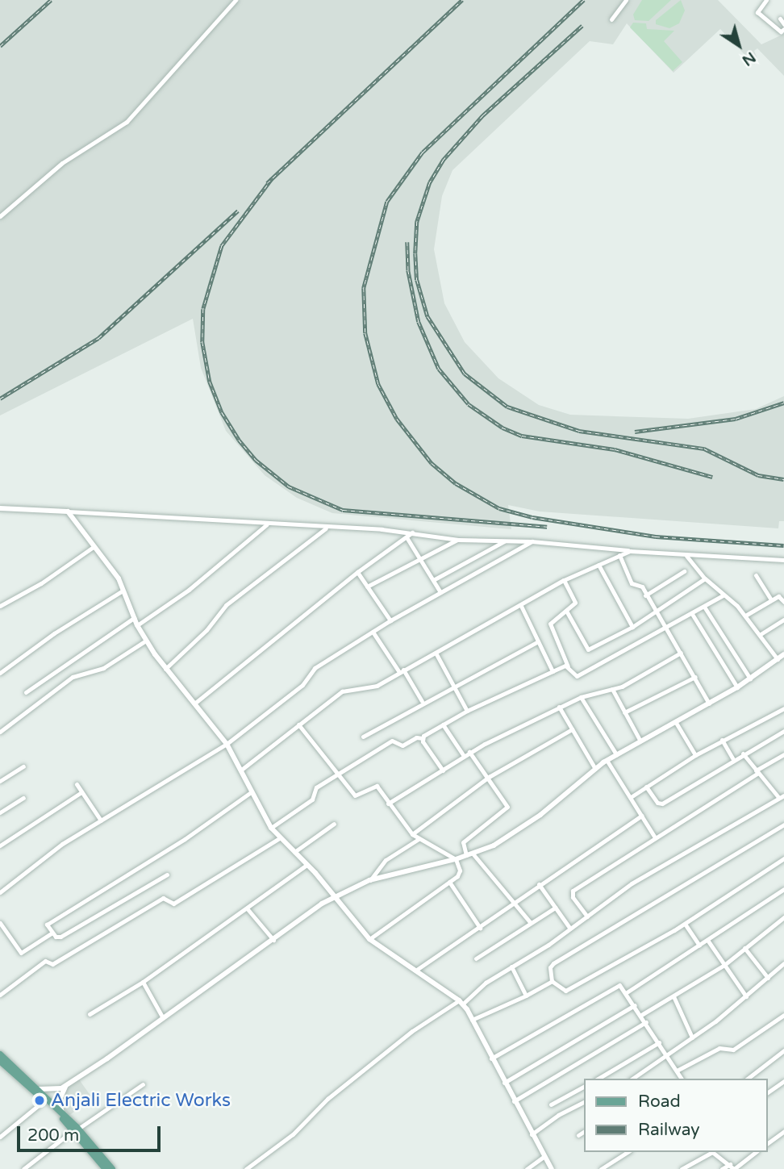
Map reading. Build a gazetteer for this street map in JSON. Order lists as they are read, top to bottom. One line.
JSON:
{"places":["Anjali Electric Works"],"legend":["Road","Railway"],"scale_bar":"200 m","north":"bottom right"}
